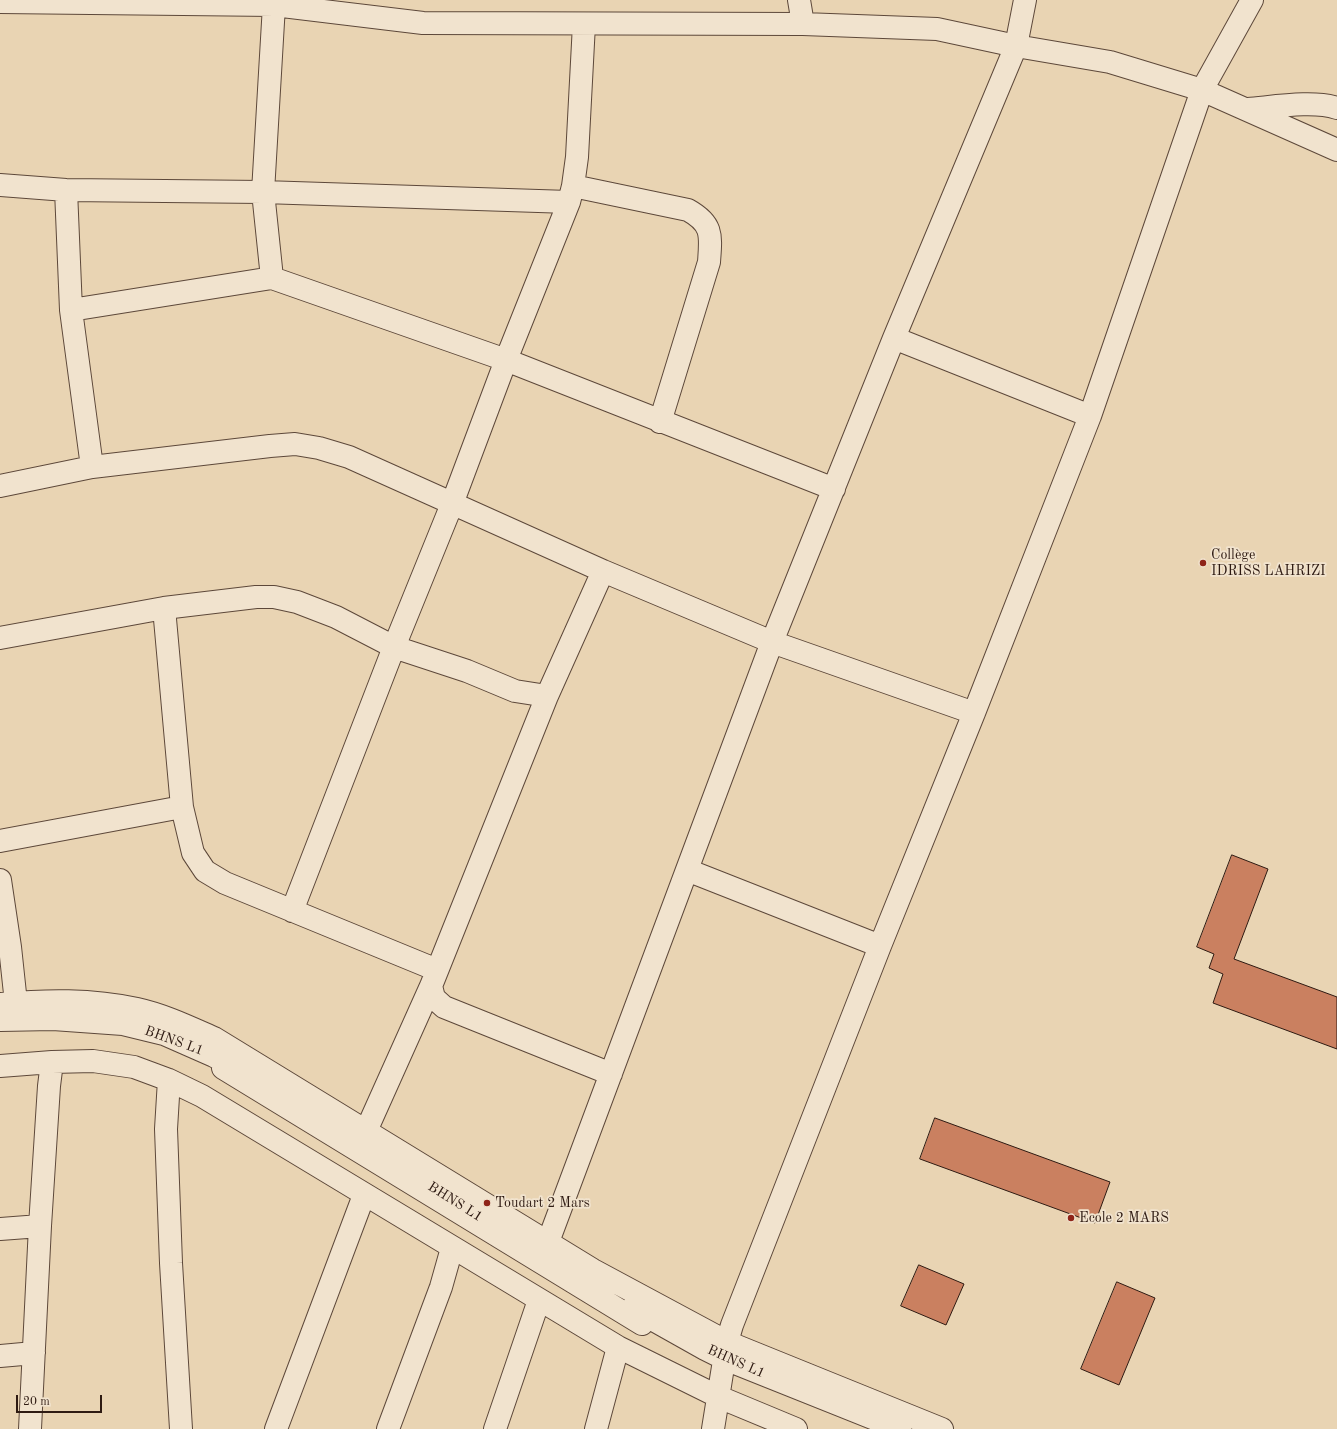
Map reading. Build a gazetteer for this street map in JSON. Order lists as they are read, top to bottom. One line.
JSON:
{"streets":{"street":["BHNS L1"]},"places":["Collège IDRISS LAHRIZI","Toudart 2 Mars","Ecole 2 MARS"],"scale_bar":"20 m"}
